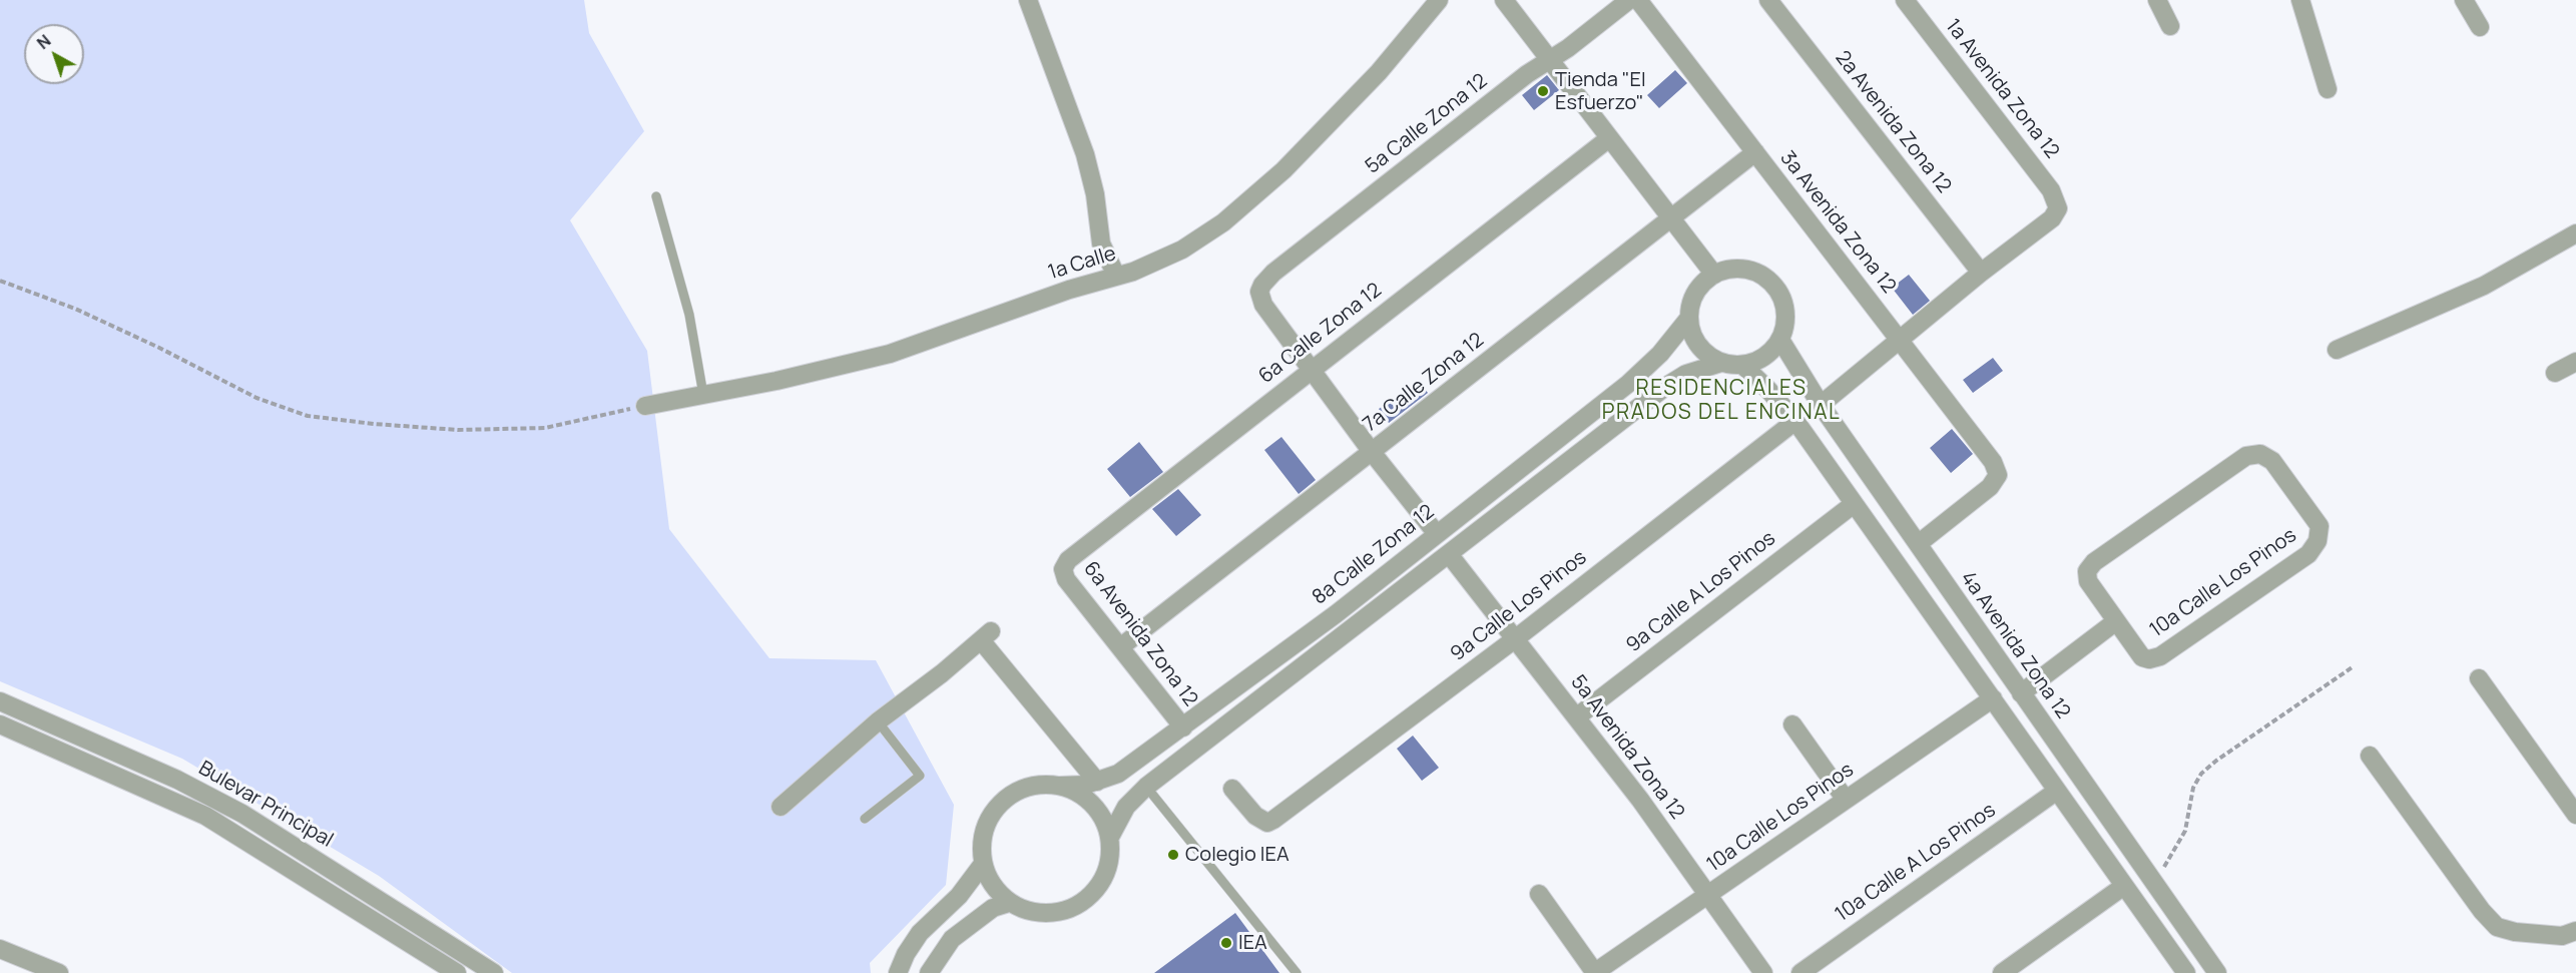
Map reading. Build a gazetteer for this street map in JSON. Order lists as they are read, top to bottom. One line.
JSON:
{"streets":{"street":["1a Avenida Zona 12","2a Avenida Zona 12","5a Calle Zona 12","3a Avenida Zona 12","1a Calle","6a Calle Zona 12","7a Calle Zona 12","8a Calle Zona 12","10a Calle Los Pinos","9a Calle A Los Pinos","9a Calle Los Pinos","6a Avenida Zona 12","4a Avenida Zona 12","5a Avenida Zona 12","Bulevar Principal","10a Calle A Los Pinos"]},"crossings":[["1a Avenida Zona 12","2a Avenida Zona 12"],["5a Calle Zona 12","6a Calle Zona 12"],["3a Avenida Zona 12","7a Calle Zona 12"],["3a Avenida Zona 12","4a Avenida Zona 12"],["6a Calle Zona 12","6a Avenida Zona 12"],["7a Calle Zona 12","6a Avenida Zona 12"],["8a Calle Zona 12","6a Avenida Zona 12"],["8a Calle Zona 12","4a Avenida Zona 12"],["10a Calle Los Pinos","4a Avenida Zona 12"],["10a Calle Los Pinos","5a Avenida Zona 12"],["9a Calle A Los Pinos","5a Avenida Zona 12"],["9a Calle Los Pinos","5a Avenida Zona 12"]],"districts":["RESIDENCIALES PRADOS DEL ENCINAL"],"places":["Tienda \"El Esfuerzo\"","Colegio IEA","IEA"],"north":"top left"}
